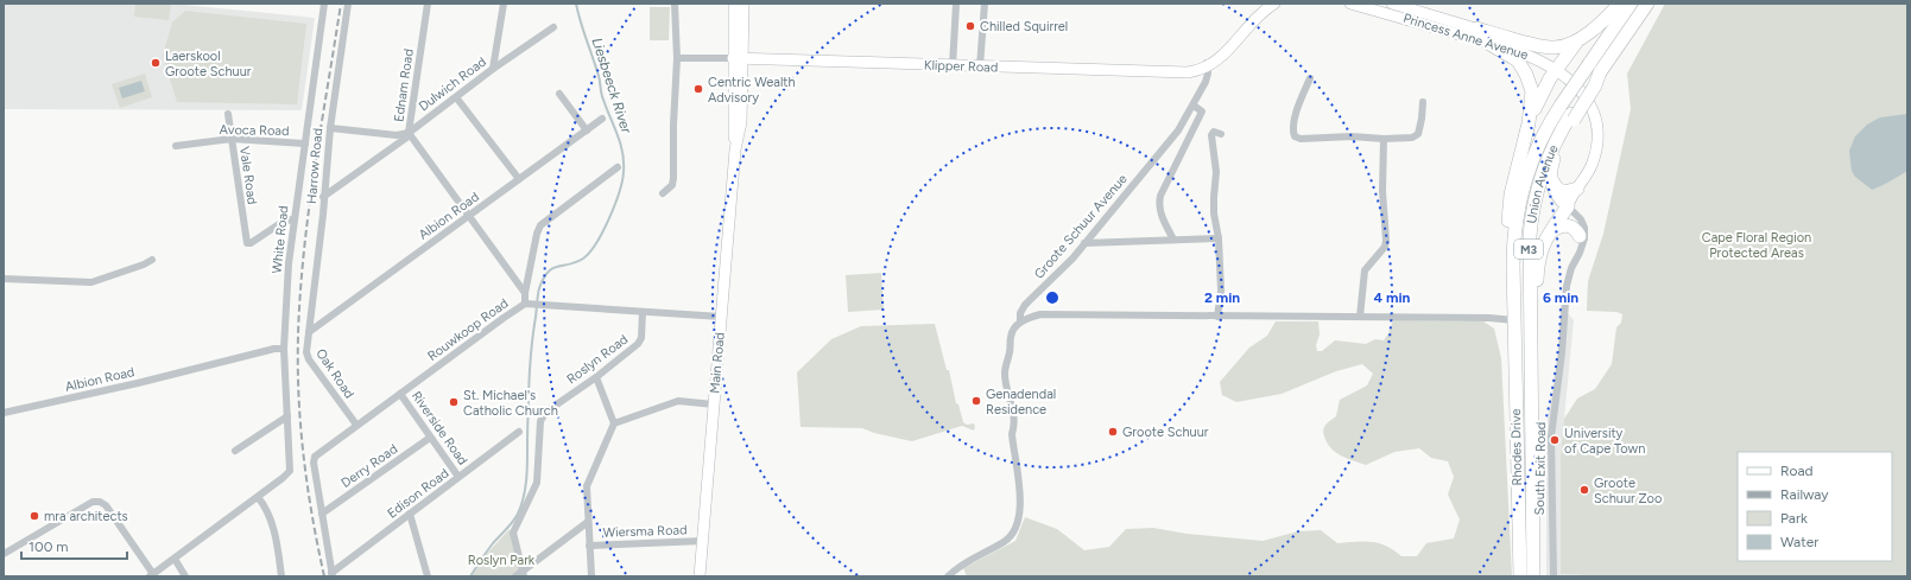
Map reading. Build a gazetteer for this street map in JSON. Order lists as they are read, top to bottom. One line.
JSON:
{"streets":{"highway":["Union Avenue","M3","Rhodes Drive"],"main road":["Princess Anne Avenue","Klipper Road","Main Road"],"street":["Dulwich Road","Ednam Road","Avoca Road","Harrow Road","Vale Road","Albion Road","Groote Schuur Avenue","White Road","Rouwkoop Road","Roslyn Road","Oak Road","Riverside Road","Derry Road","South Exit Road","Edison Road","Wiersma Road"]},"crossings":[["Klipper Road","Groote Schuur Avenue"],["Klipper Road","Main Road"],["Dulwich Road","Ednam Road"],["Dulwich Road","Harrow Road"],["Ednam Road","Albion Road"],["Avoca Road","Vale Road"],["Avoca Road","White Road"],["Harrow Road","Albion Road"],["Harrow Road","Oak Road"],["Vale Road","White Road"],["Union Avenue","Rhodes Drive"],["Albion Road","White Road"],["Albion Road","Oak Road"],["Rouwkoop Road","Oak Road"],["Rouwkoop Road","Riverside Road"],["Rouwkoop Road","Derry Road"],["Main Road","Wiersma Road"],["Riverside Road","Derry Road"],["Riverside Road","Edison Road"]],"water":["Liesbeeck River"],"parks":["Cape Floral Region Protected Areas","Roslyn Park"],"places":["Chilled Squirrel","Laerskool Groote Schuur","Centric Wealth Advisory","Genadendal Residence","St. Michael's Catholic Church","Groote Schuur","University of Cape Town","Groote Schuur Zoo","mra architects"],"legend":["Road","Railway","Park","Water"],"scale_bar":"100 m","rings":["2 min","4 min","6 min"]}
